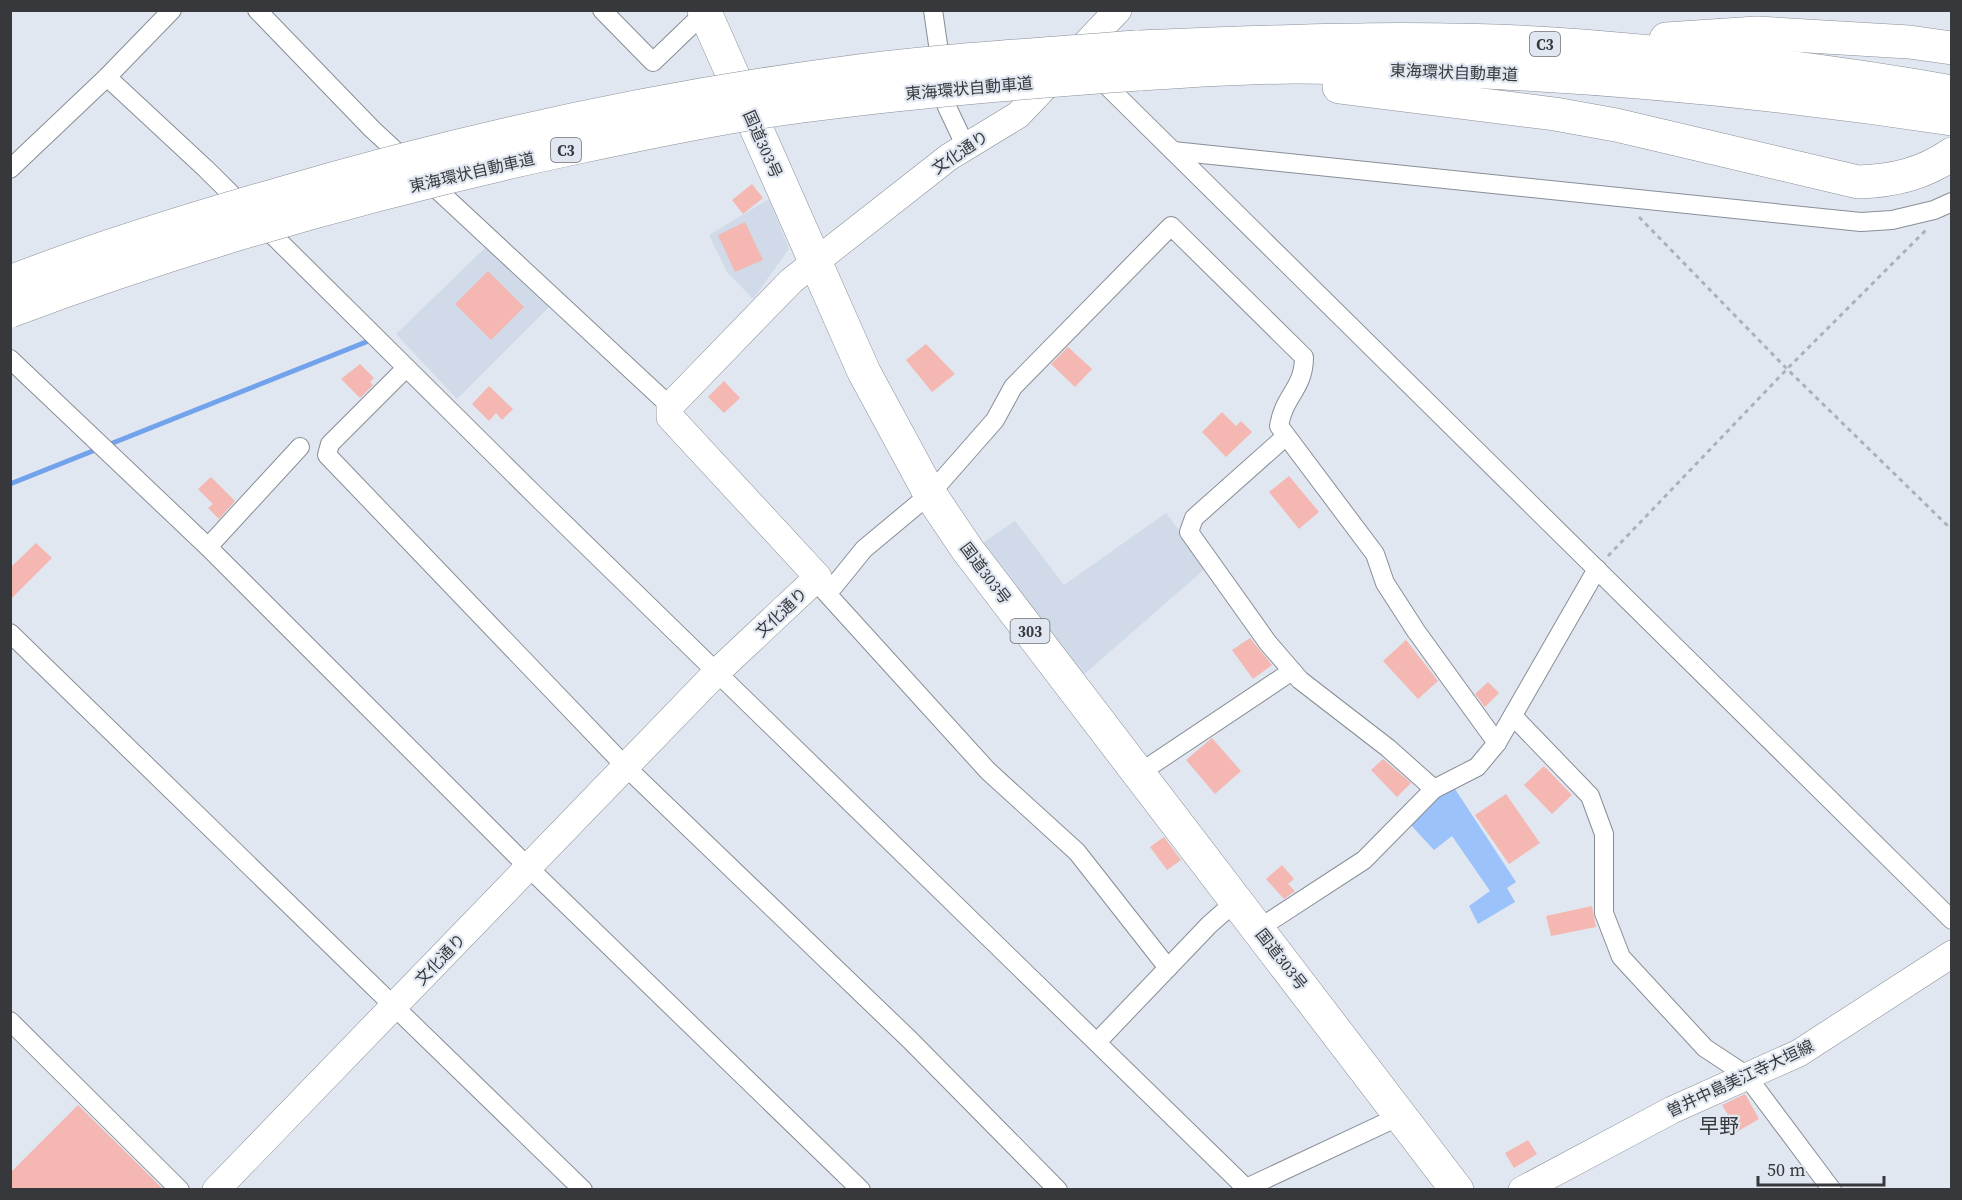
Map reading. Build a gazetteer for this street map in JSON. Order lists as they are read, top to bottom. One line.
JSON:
{"streets":{"highway":["C3","東海環状自動車道","国道303号","303"],"street":["文化通り","曽井中島美江寺大垣線"]},"crossings":[["国道303号","文化通り"]],"districts":["早野"],"scale_bar":"50 m"}
